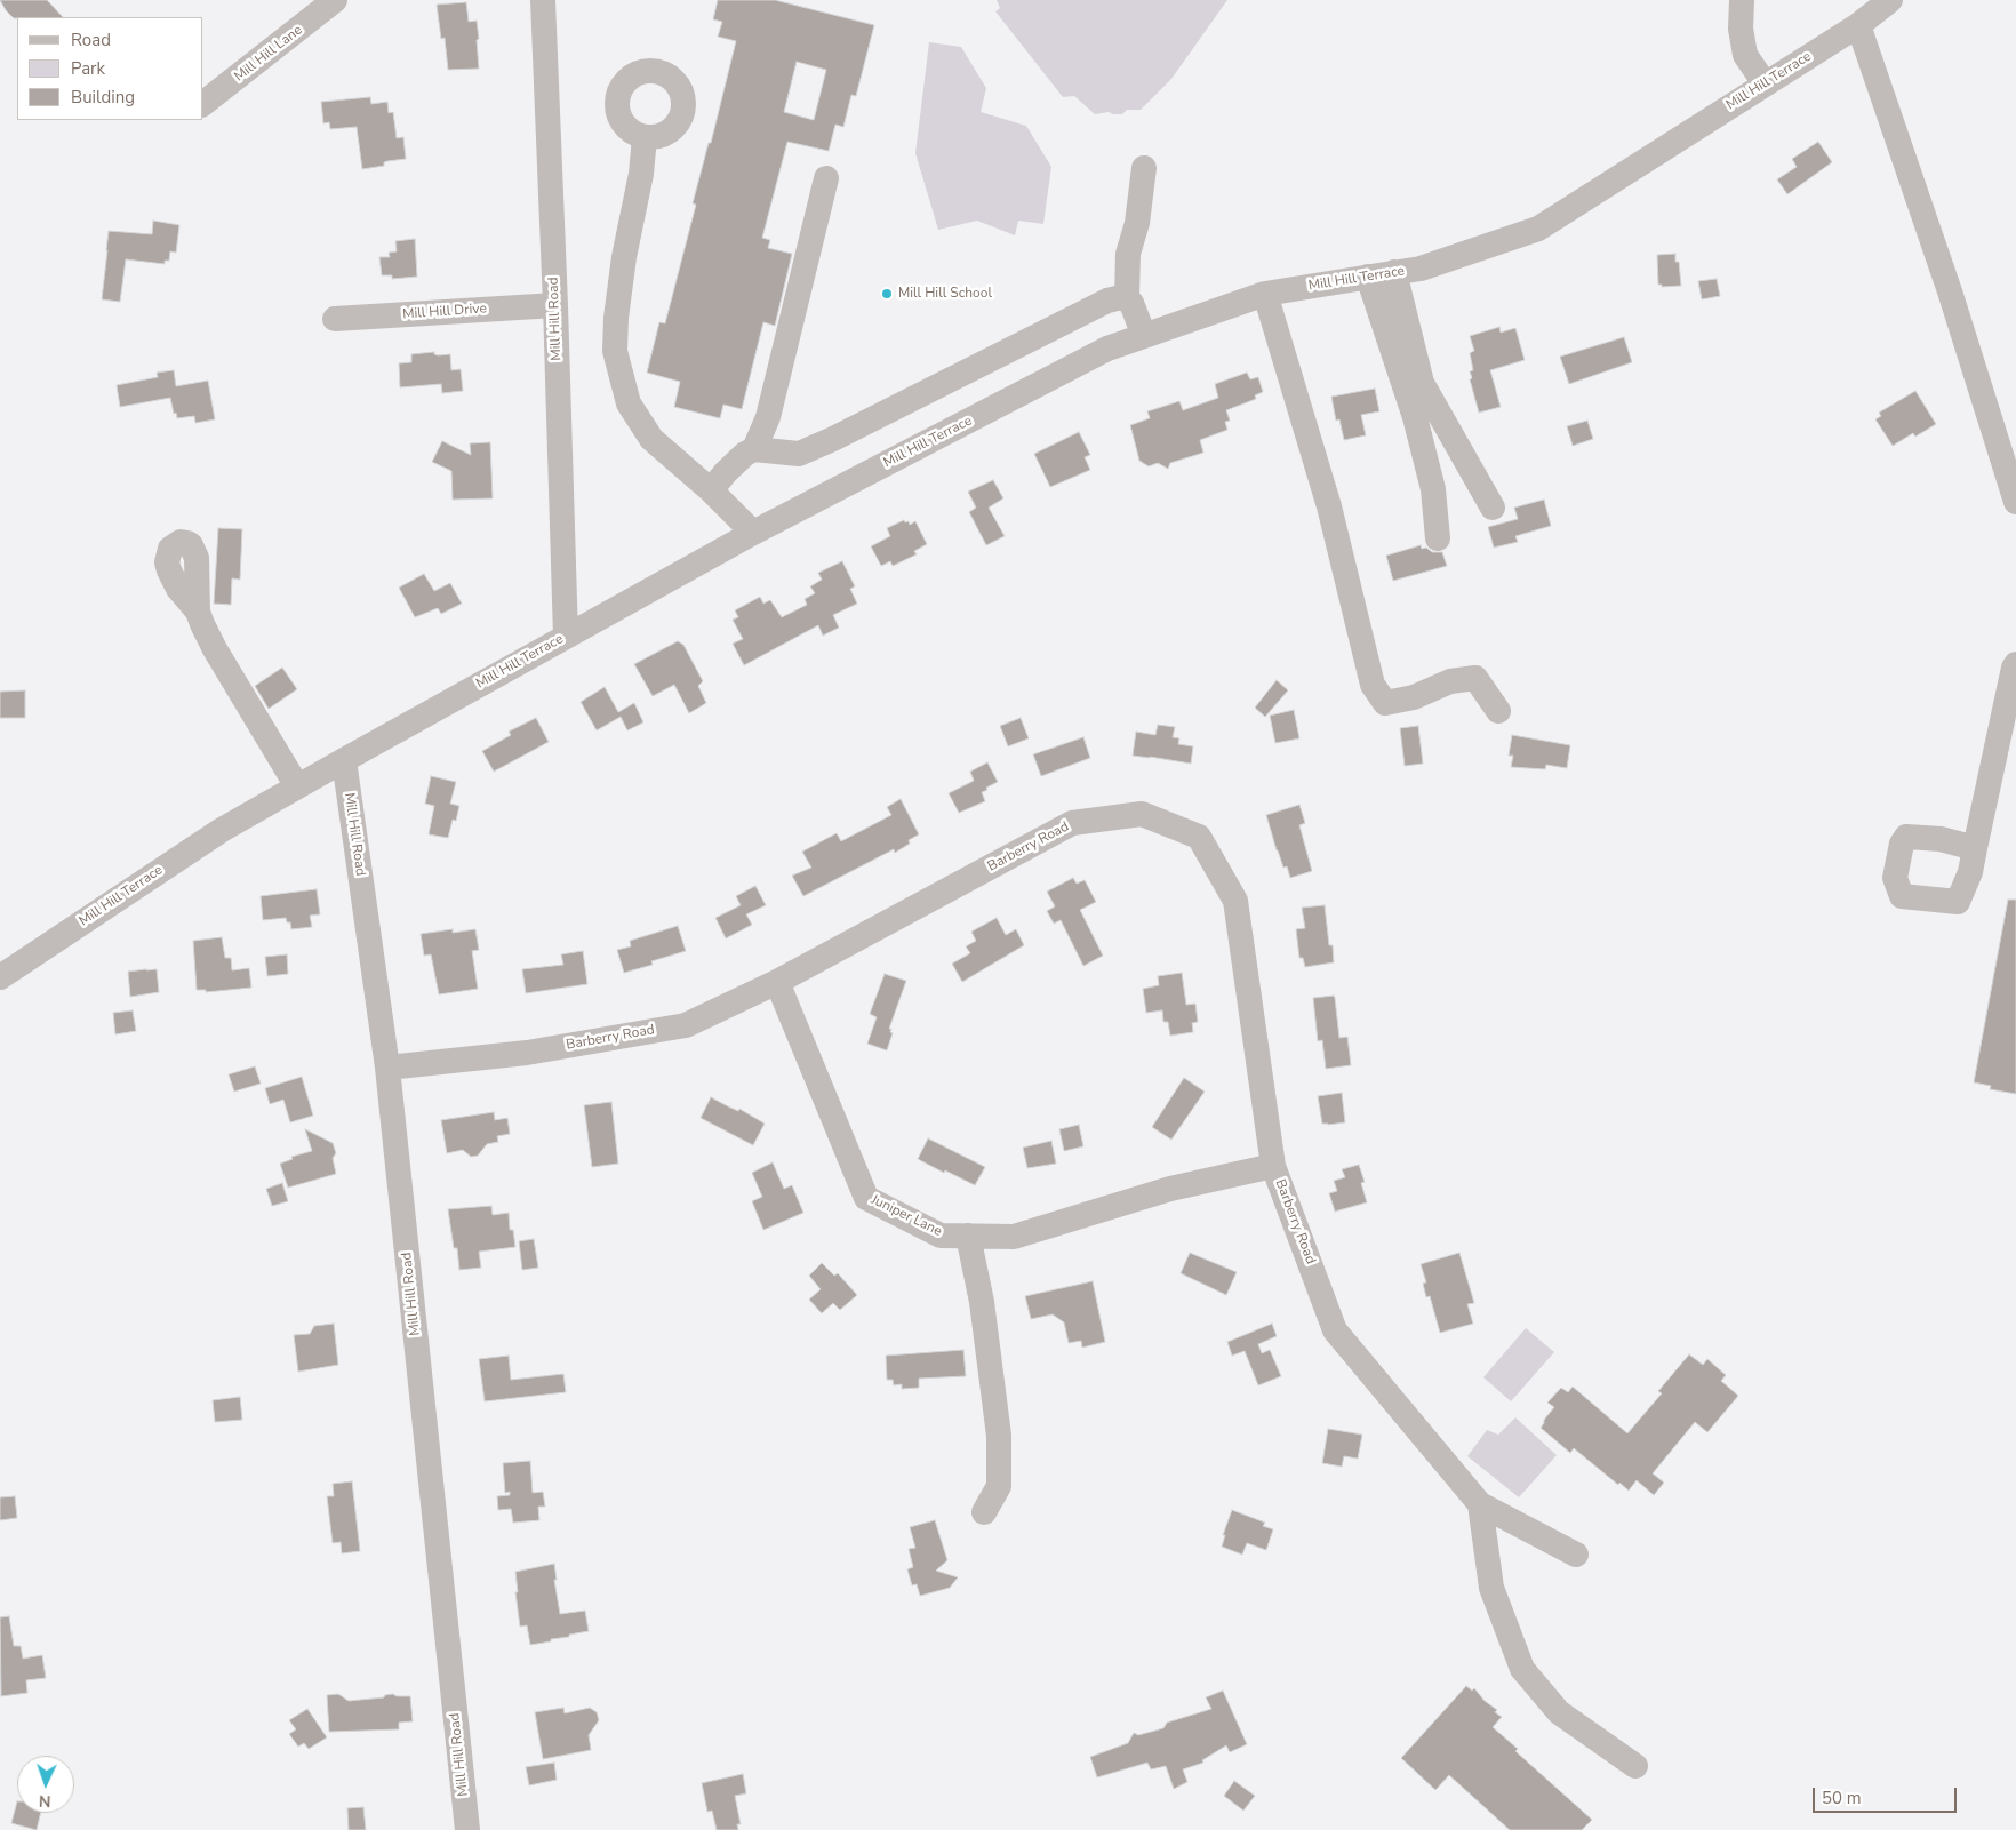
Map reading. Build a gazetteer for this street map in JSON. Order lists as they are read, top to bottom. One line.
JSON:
{"streets":{"street":["Mill Hill Lane","Mill Hill Terrace","Mill Hill Drive","Mill Hill Road","Barberry Road","Juniper Lane"]},"crossings":[["Mill Hill Terrace","Mill Hill Road"],["Mill Hill Drive","Mill Hill Road"],["Mill Hill Road","Barberry Road"],["Barberry Road","Juniper Lane"]],"places":["Mill Hill School"],"legend":["Road","Park","Building"],"scale_bar":"50 m","north":"bottom"}
